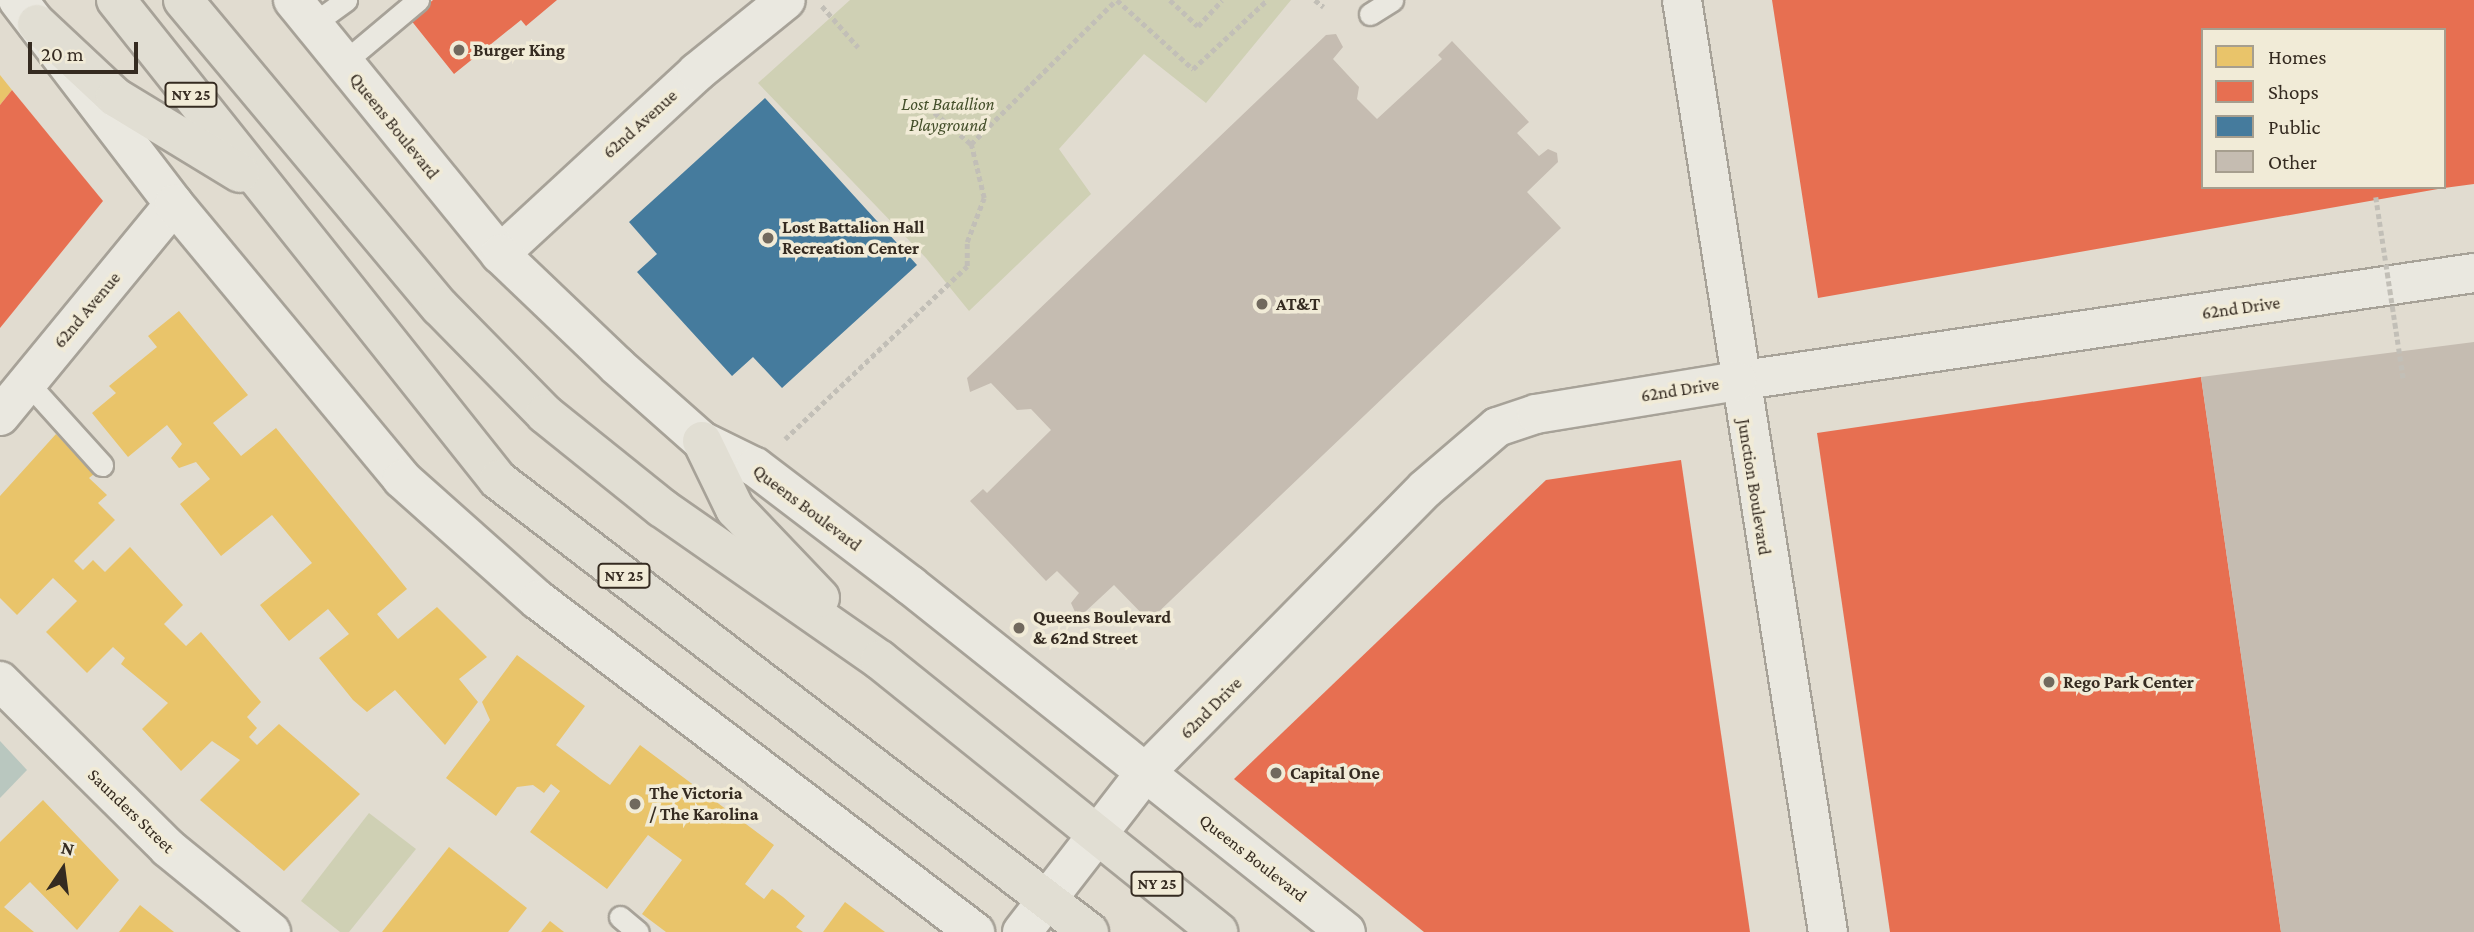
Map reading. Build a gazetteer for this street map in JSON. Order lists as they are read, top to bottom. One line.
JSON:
{"streets":{"main road":["NY 25"],"street":["62nd Avenue","Queens Boulevard","62nd Drive","Junction Boulevard","Saunders Street"]},"crossings":[["NY 25","62nd Drive"],["62nd Avenue","Queens Boulevard"],["Queens Boulevard","62nd Drive"],["62nd Drive","Junction Boulevard"]],"parks":["Lost Batallion Playground"],"places":["Burger King","Lost Battalion Hall Recreation Center","AT&T","Queens Boulevard & 62nd Street","Rego Park Center","Capital One","The Victoria / The Karolina"],"legend":["Homes","Shops","Public","Other"],"scale_bar":"20 m","north":"top"}
